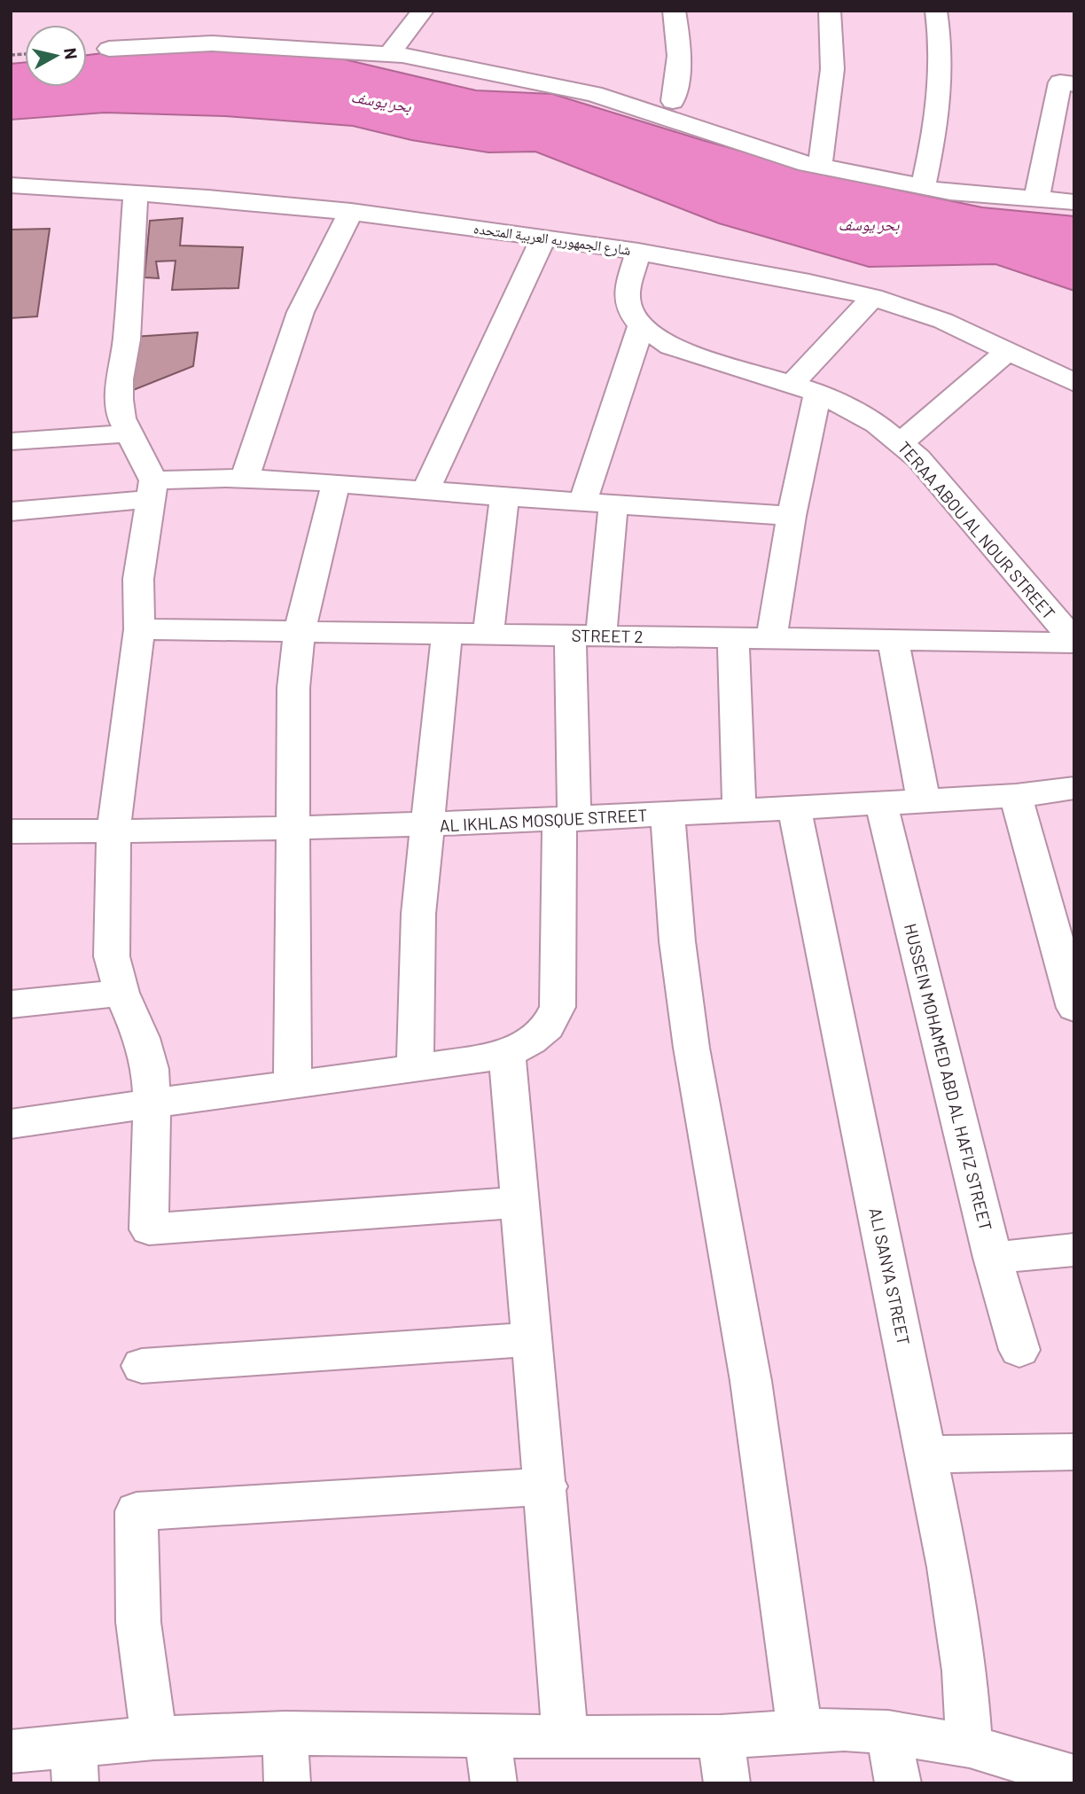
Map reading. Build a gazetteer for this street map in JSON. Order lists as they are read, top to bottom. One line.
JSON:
{"streets":{"street":["شارع الجمهوريه العربية المتحده","TERAA ABOU AL NOUR STREET","STREET 2","AL IKHLAS MOSQUE STREET","HUSSEIN MOHAMED ABD AL HAFIZ STREET","ALI SANYA STREET"]},"crossings":[["شارع الجمهوريه العربية المتحده","TERAA ABOU AL NOUR STREET"],["TERAA ABOU AL NOUR STREET","STREET 2"],["AL IKHLAS MOSQUE STREET","HUSSEIN MOHAMED ABD AL HAFIZ STREET"],["AL IKHLAS MOSQUE STREET","ALI SANYA STREET"]],"water":["بحر يوسف"],"north":"right"}
